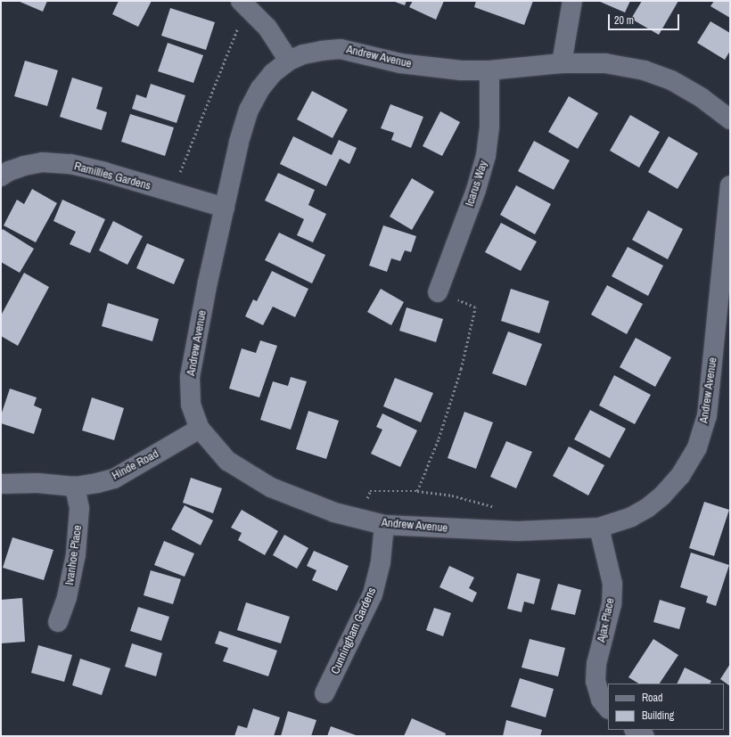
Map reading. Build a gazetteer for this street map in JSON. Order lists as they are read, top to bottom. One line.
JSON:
{"streets":{"street":["Andrew Avenue","Ramillies Gardens","Icarus Way","Hinde Road","Ivanhoe Place","Ajax Place","Cunningham Gardens"]},"crossings":[["Andrew Avenue","Ramillies Gardens"],["Andrew Avenue","Icarus Way"],["Andrew Avenue","Hinde Road"],["Andrew Avenue","Ajax Place"],["Andrew Avenue","Cunningham Gardens"],["Hinde Road","Ivanhoe Place"]],"legend":["Road","Building"],"scale_bar":"20 m"}
